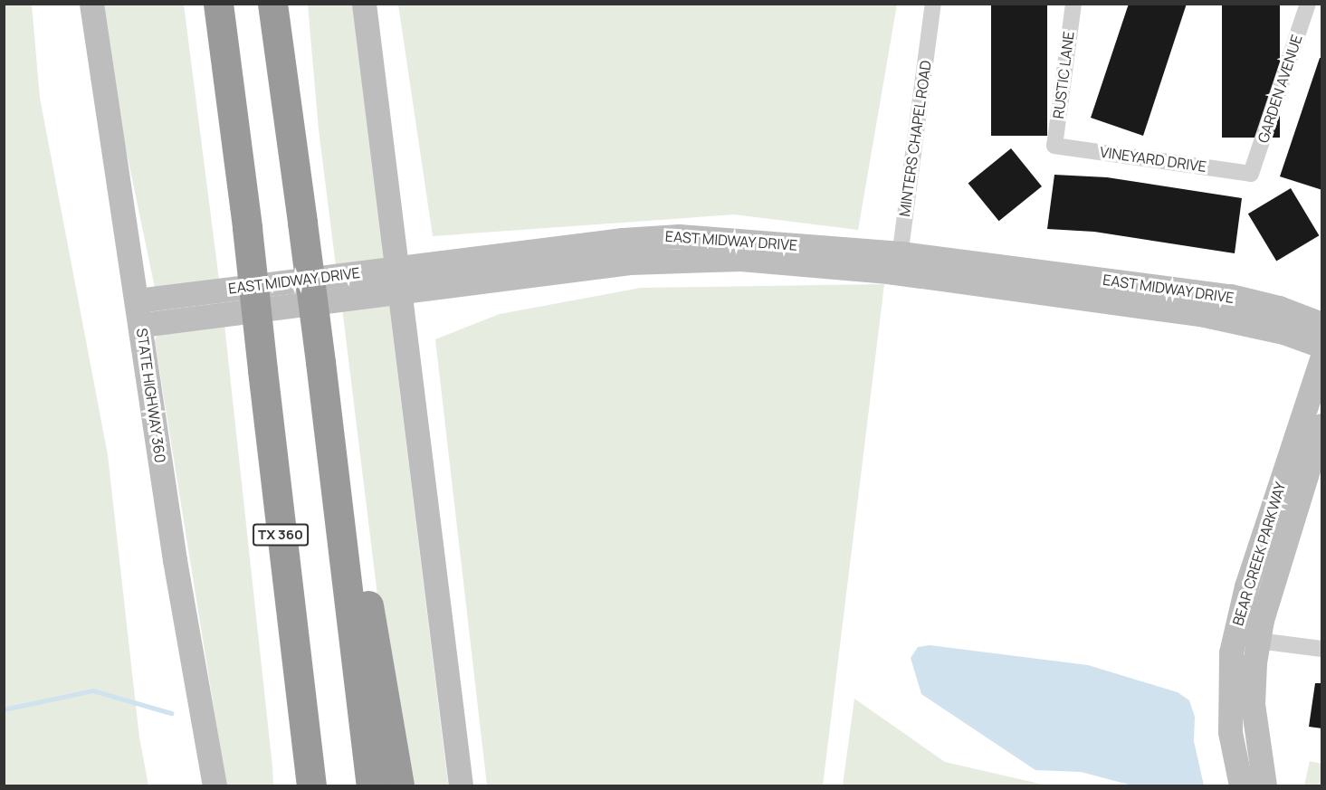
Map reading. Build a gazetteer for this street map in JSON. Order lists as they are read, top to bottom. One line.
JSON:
{"streets":{"highway":["TX 360"],"main road":["EAST MIDWAY DRIVE","STATE HIGHWAY 360","BEAR CREEK PARKWAY"],"street":["RUSTIC LANE","GARDEN AVENUE","MINTERS CHAPEL ROAD","VINEYARD DRIVE"]},"crossings":[["RUSTIC LANE","VINEYARD DRIVE"],["GARDEN AVENUE","VINEYARD DRIVE"],["MINTERS CHAPEL ROAD","EAST MIDWAY DRIVE"],["EAST MIDWAY DRIVE","STATE HIGHWAY 360"]]}
